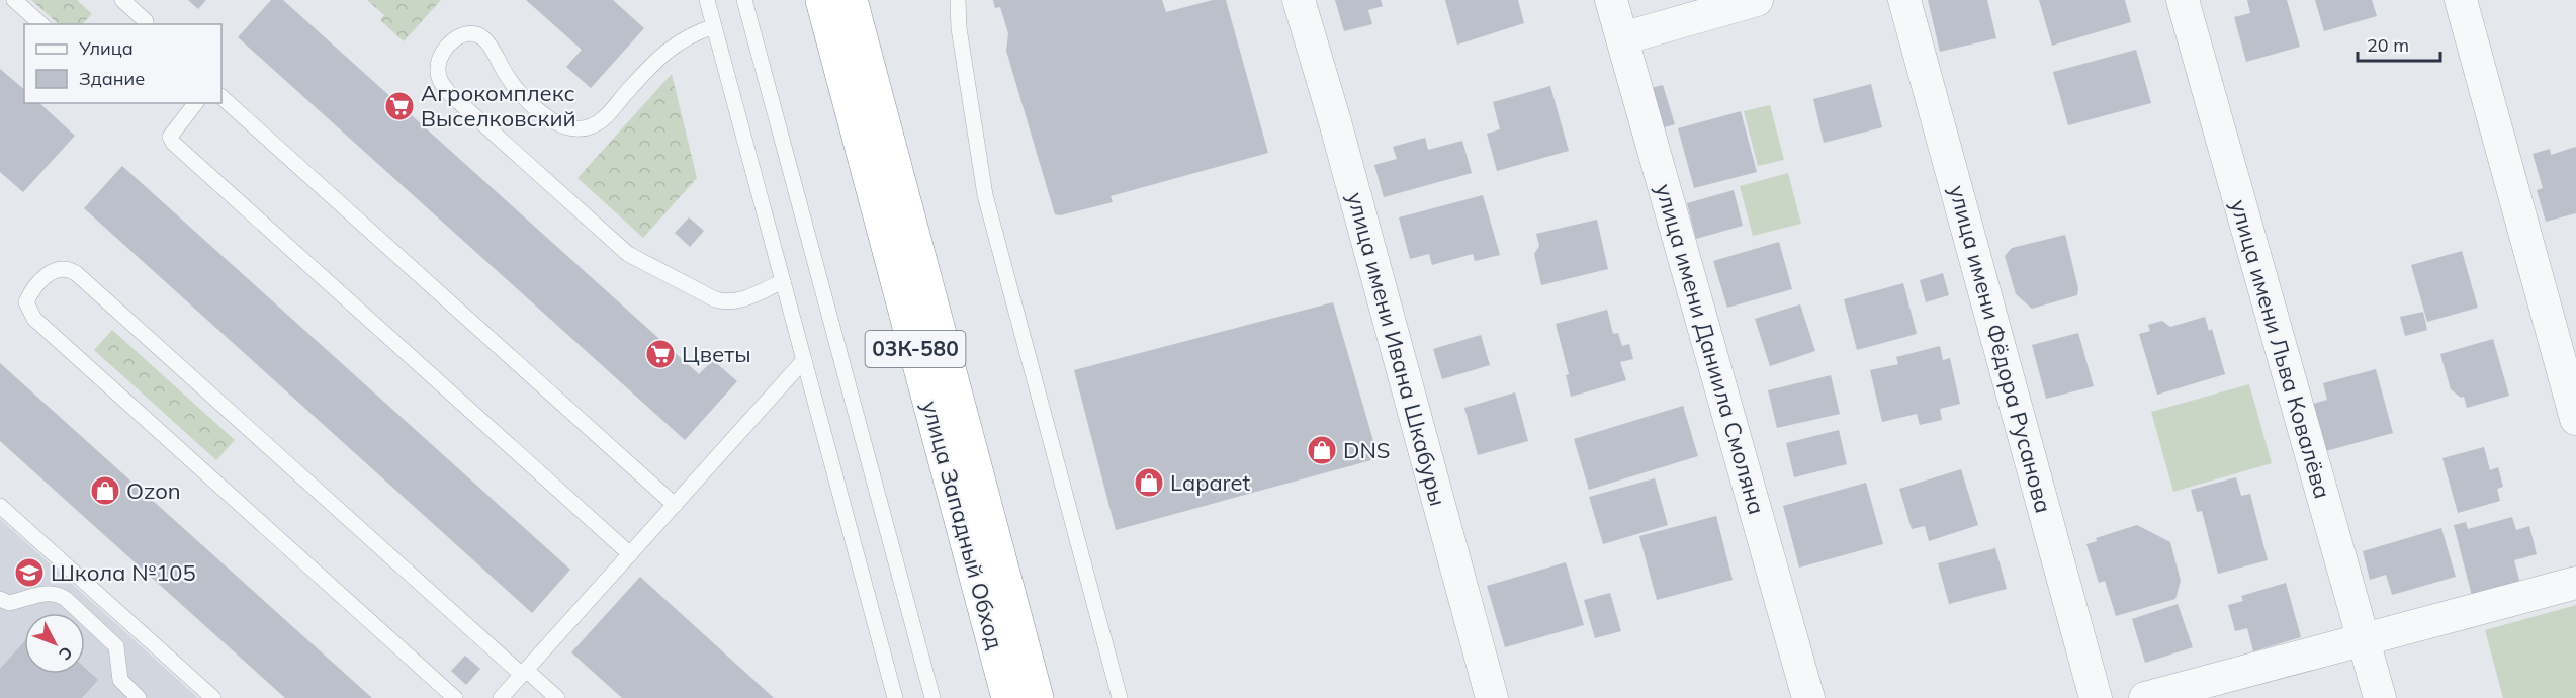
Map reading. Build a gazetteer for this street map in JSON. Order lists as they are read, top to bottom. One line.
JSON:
{"streets":{"highway":["03К-580","улица Западный Обход"],"street":["улица имени Ивана Шкабуры","улица имени Даниила Смоляна","улица имени Фёдора Русанова","улица имени Льва Ковалёва"]},"places":{"supermarket":["Агрокомплекс Выселковский","Цветы"],"shop":["DNS","Laparet","Ozon"],"school or university":["Школа №105"]},"legend":["Улица","Здание"],"scale_bar":"20 m","north":"bottom right"}
